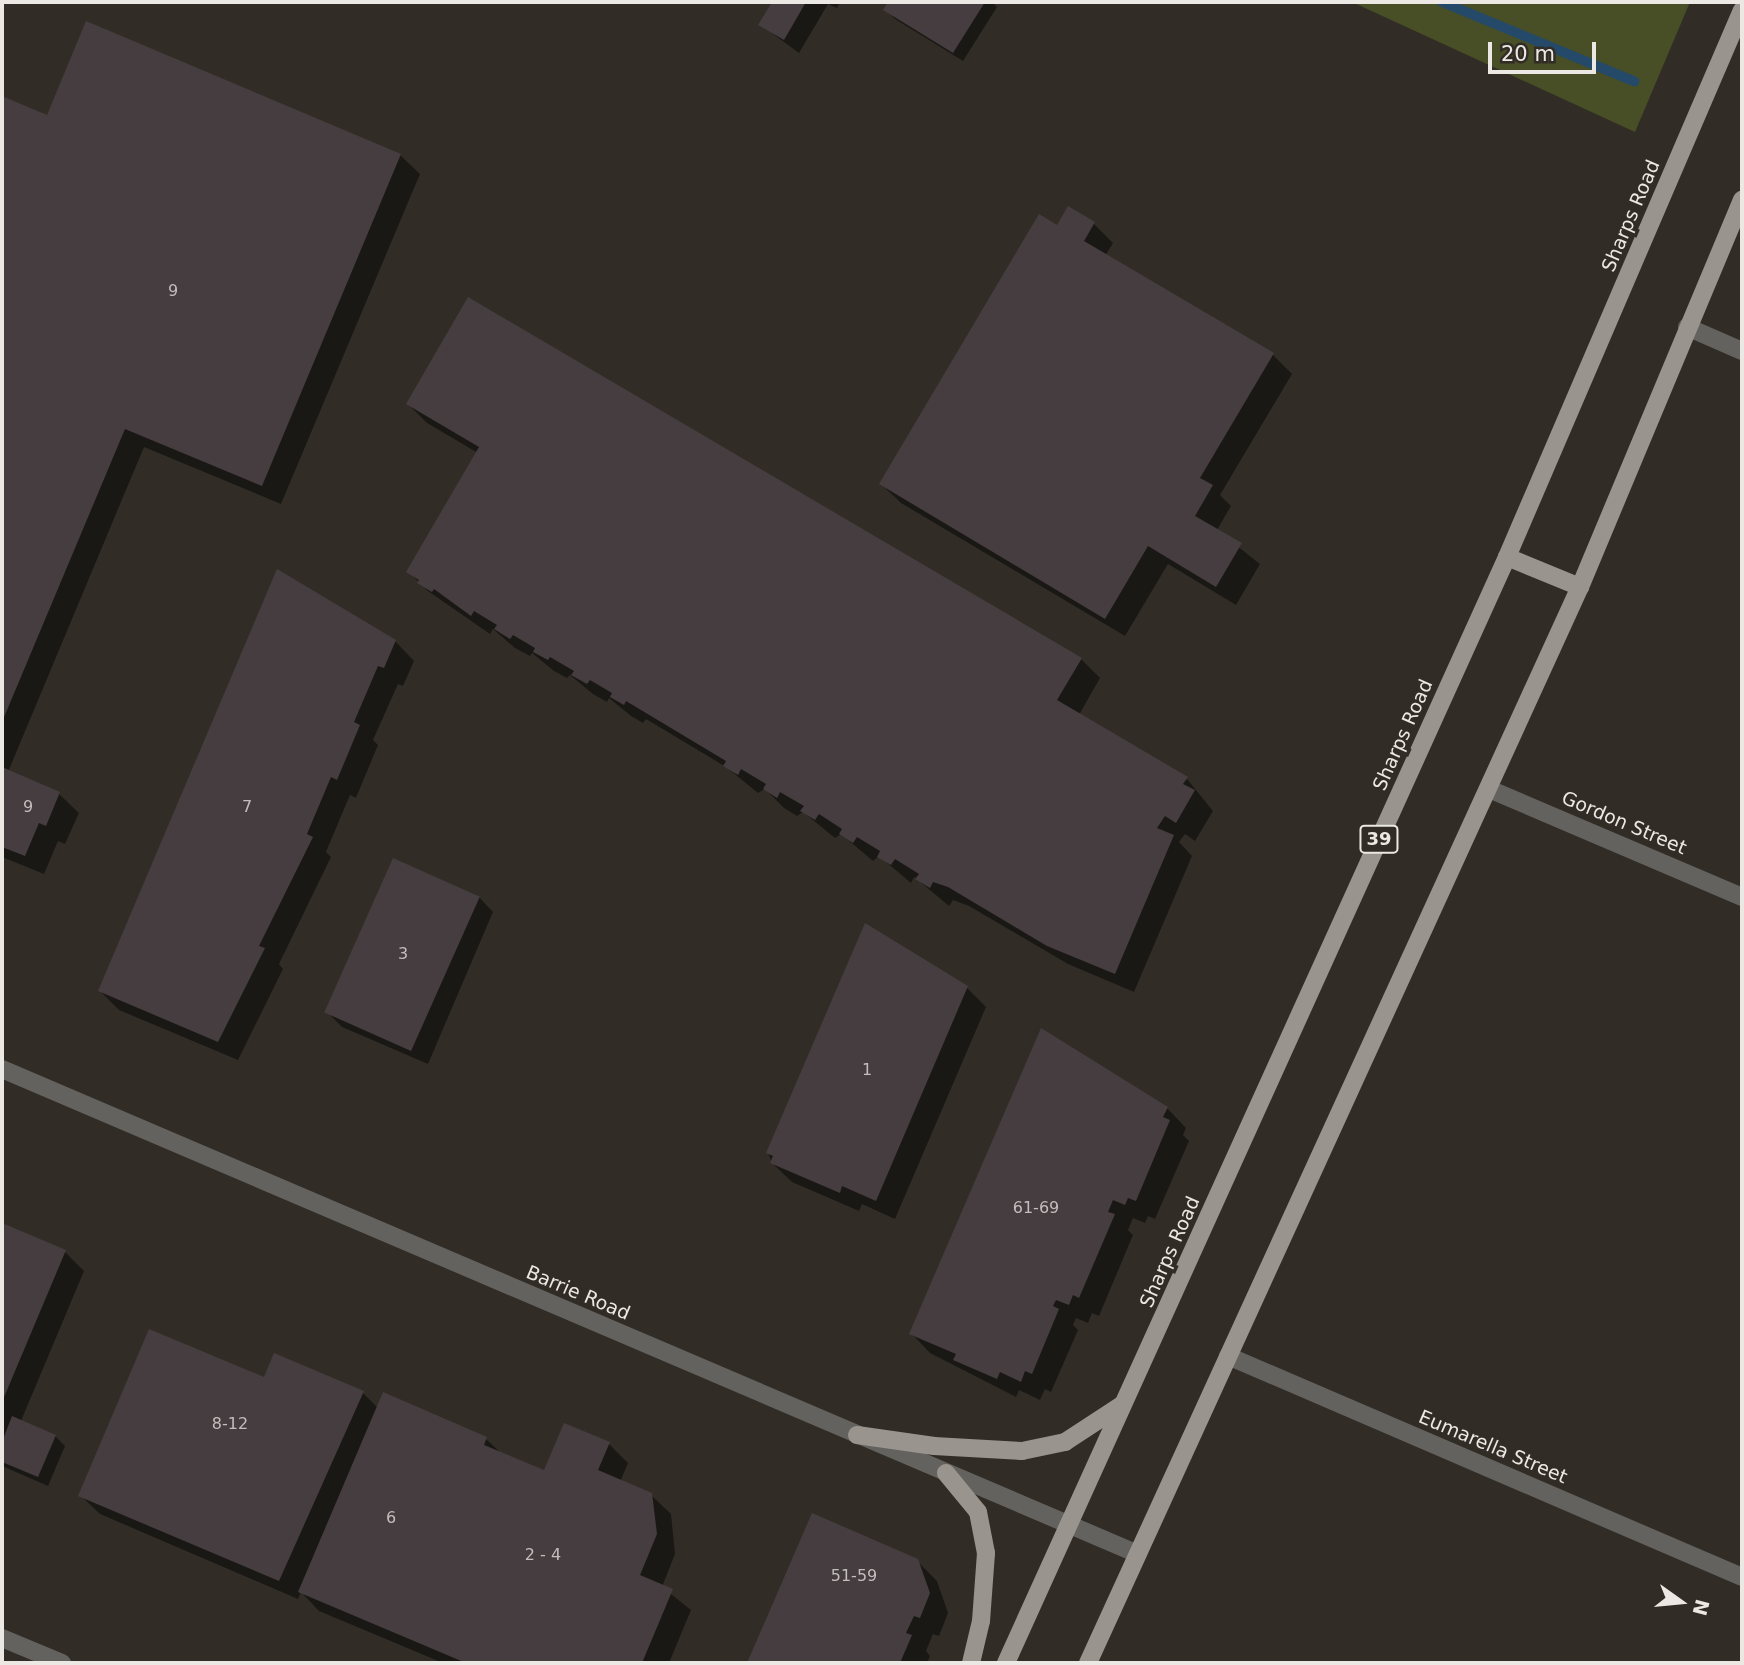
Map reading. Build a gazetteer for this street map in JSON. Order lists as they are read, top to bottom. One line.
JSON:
{"streets":{"main road":["Sharps Road","39"],"street":["Gordon Street","Barrie Road","Eumarella Street"]},"crossings":[["Sharps Road","Barrie Road"]],"house_numbers":["9","9","7","3","1","61-69","8-12","6","2 - 4","51-59"],"scale_bar":"20 m","north":"right"}
